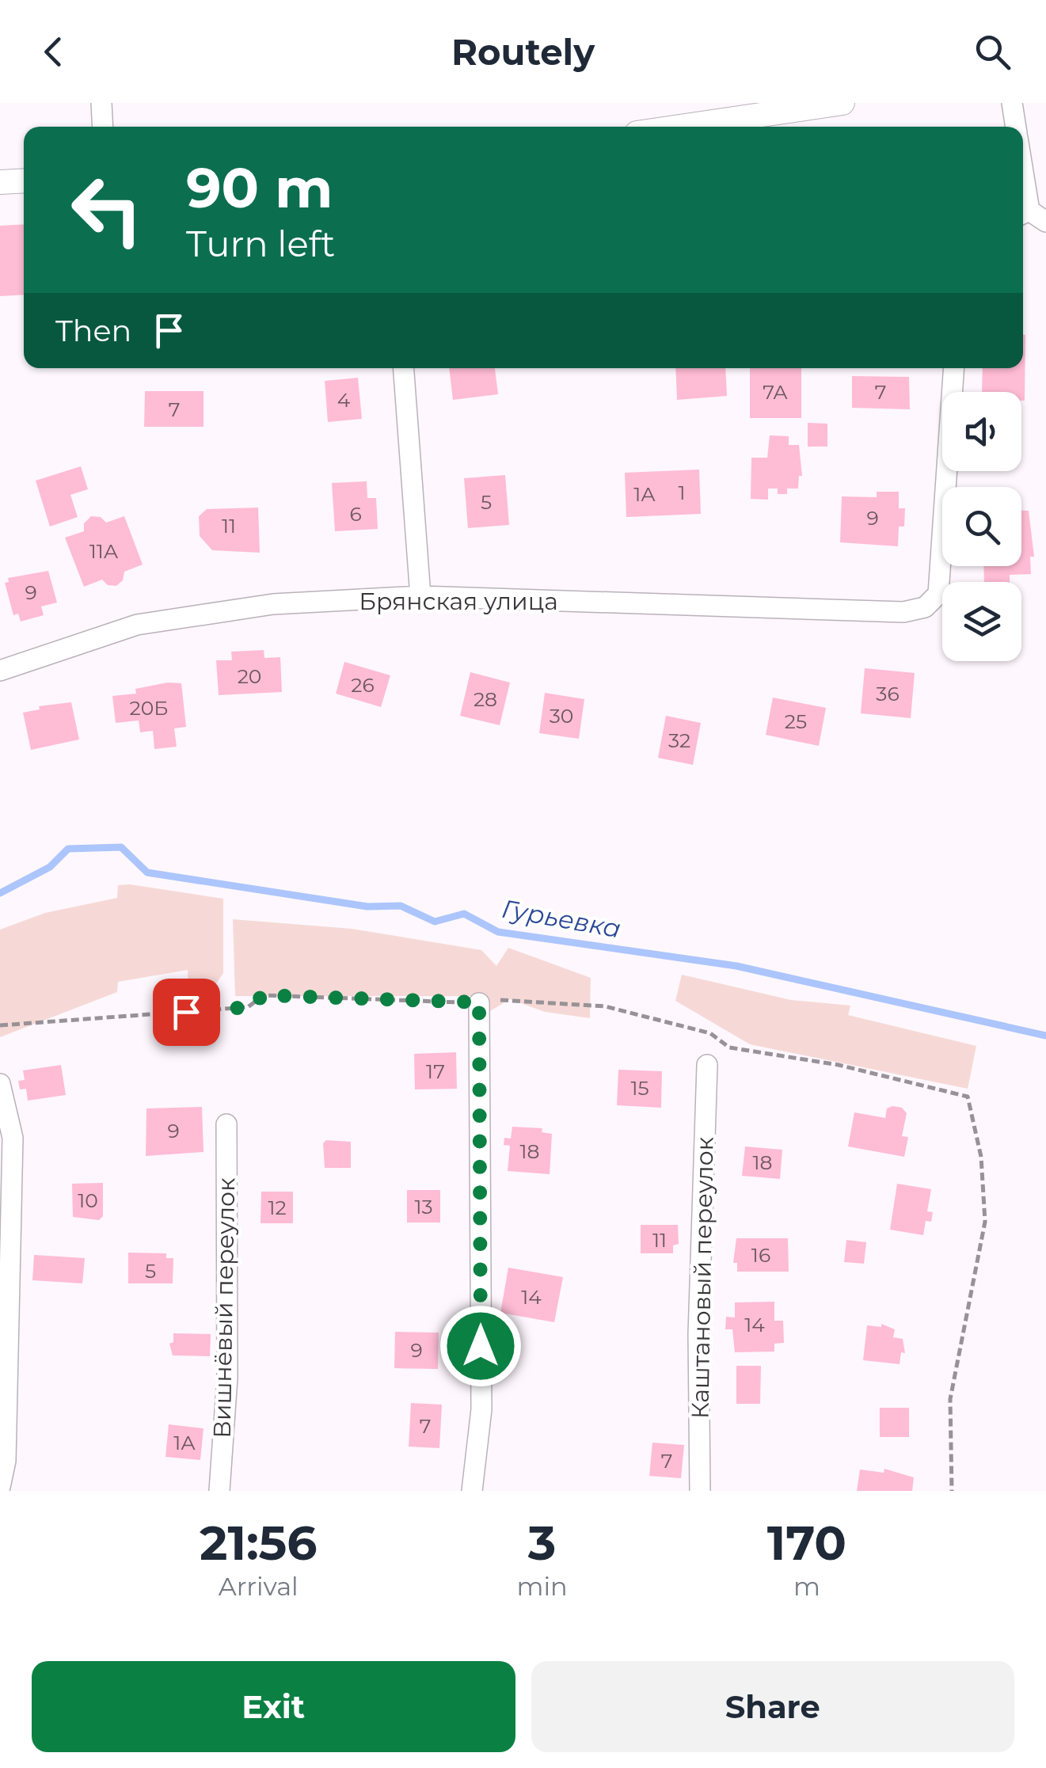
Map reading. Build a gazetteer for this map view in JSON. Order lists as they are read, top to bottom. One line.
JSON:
{"streets":{"street":["Брянская улица","Каштановый переулок","Вишнёвый переулок"]},"water":["Гурьевка"],"house_numbers":["7А","7","4","7","1","1А","5","6","9","11","11А","9","20","26","36","28","20Б","30","25","32","17","15","9","18","18","10","13","12","11","16","5","14","14","9","7","1А","7"],"page":{"header":"Routely","turn":["90 m","Turn left"],"then":"Then","eta":["21:56","Arrival","3","min","170","m"],"buttons":["Exit","Share"]}}
